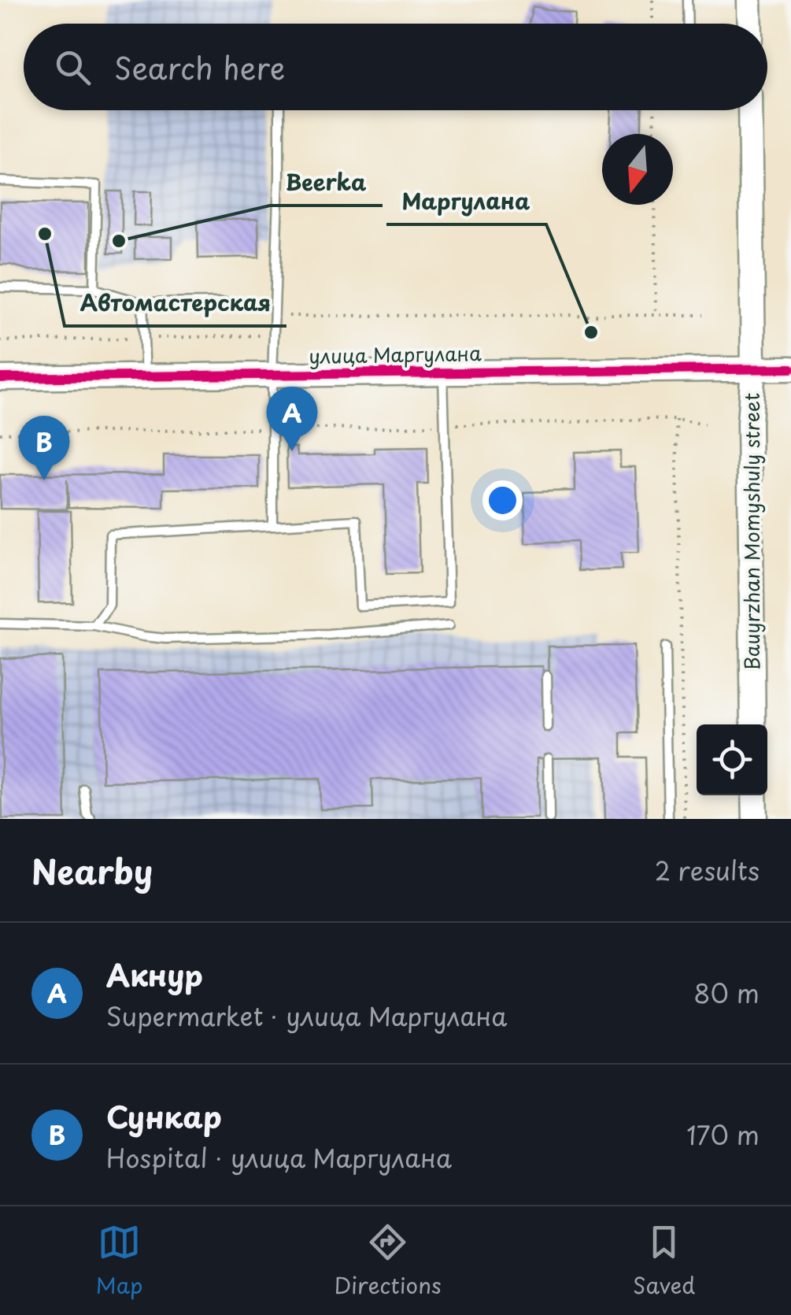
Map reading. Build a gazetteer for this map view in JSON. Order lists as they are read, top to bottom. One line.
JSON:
{"streets":{"street":["улица Маргулана","Bauyrzhan Momyshuly street"]},"crossings":[["улица Маргулана","Bauyrzhan Momyshuly street"]],"places":["Автомастерская","Beerka","Маргулана"],"north":"bottom","page":{"search":"Search here","pins":["A","B"],"heading":["Nearby","2 results"],"list":[{"mark":"A","name":"Акнур","note":"Supermarket · улица Маргулана","value":"80 m"},{"mark":"B","name":"Сункар","note":"Hospital · улица Маргулана","value":"170 m"}],"nav":["Map","Directions","Saved"]}}
